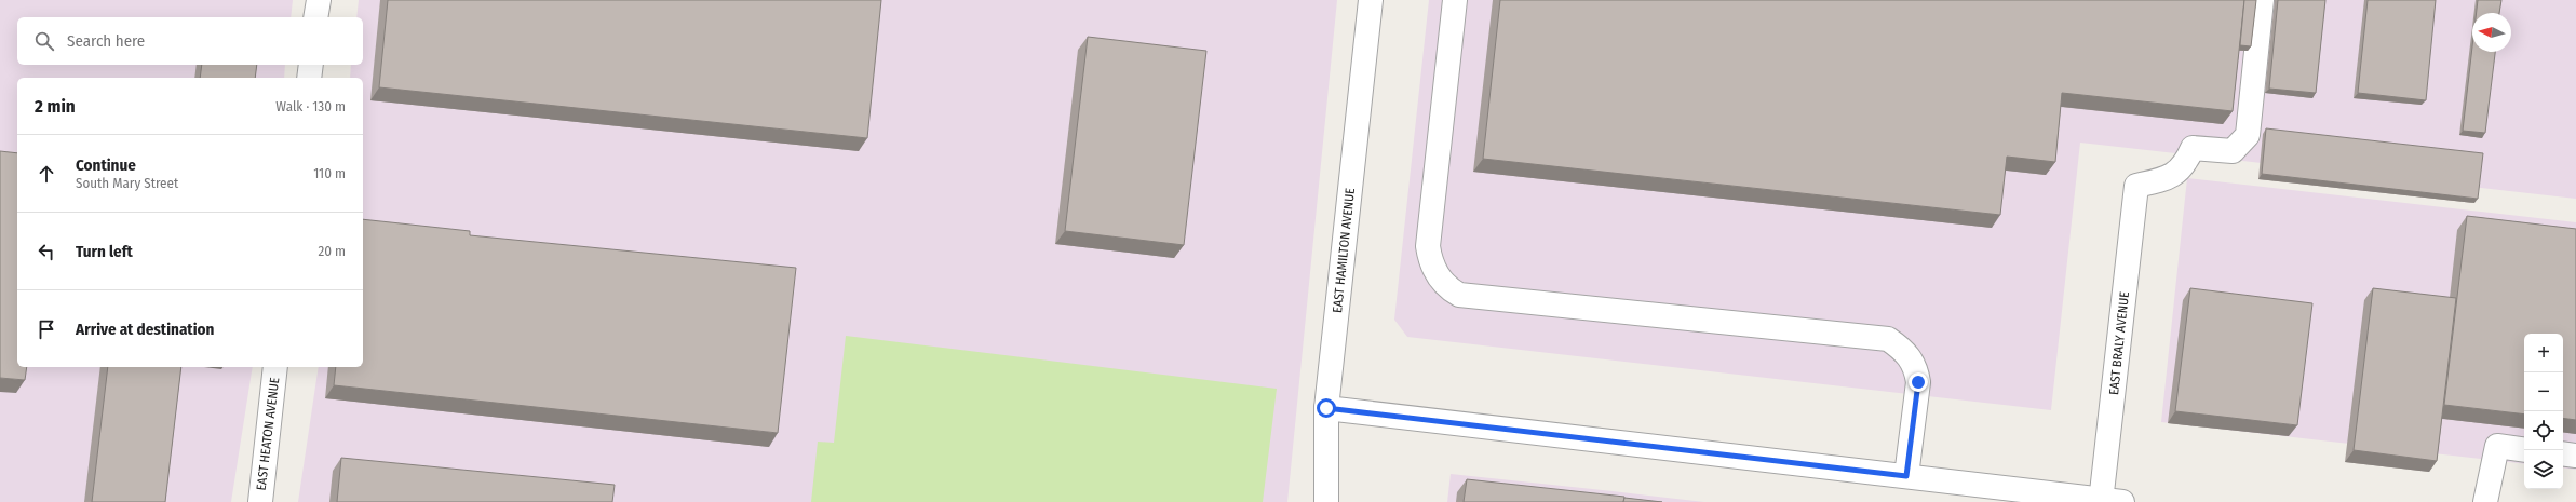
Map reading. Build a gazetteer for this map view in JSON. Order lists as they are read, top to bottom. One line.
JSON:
{"streets":{"street":["EAST HAMILTON AVENUE","EAST BRALY AVENUE","EAST HEATON AVENUE"]},"north":"left","page":{"search":"Search here","heading":["2 min","Walk · 130 m"],"list":[["Continue","South Mary Street","110 m"],["Turn left","20 m"],"Arrive at destination"],"map_buttons":["+","−"]}}
